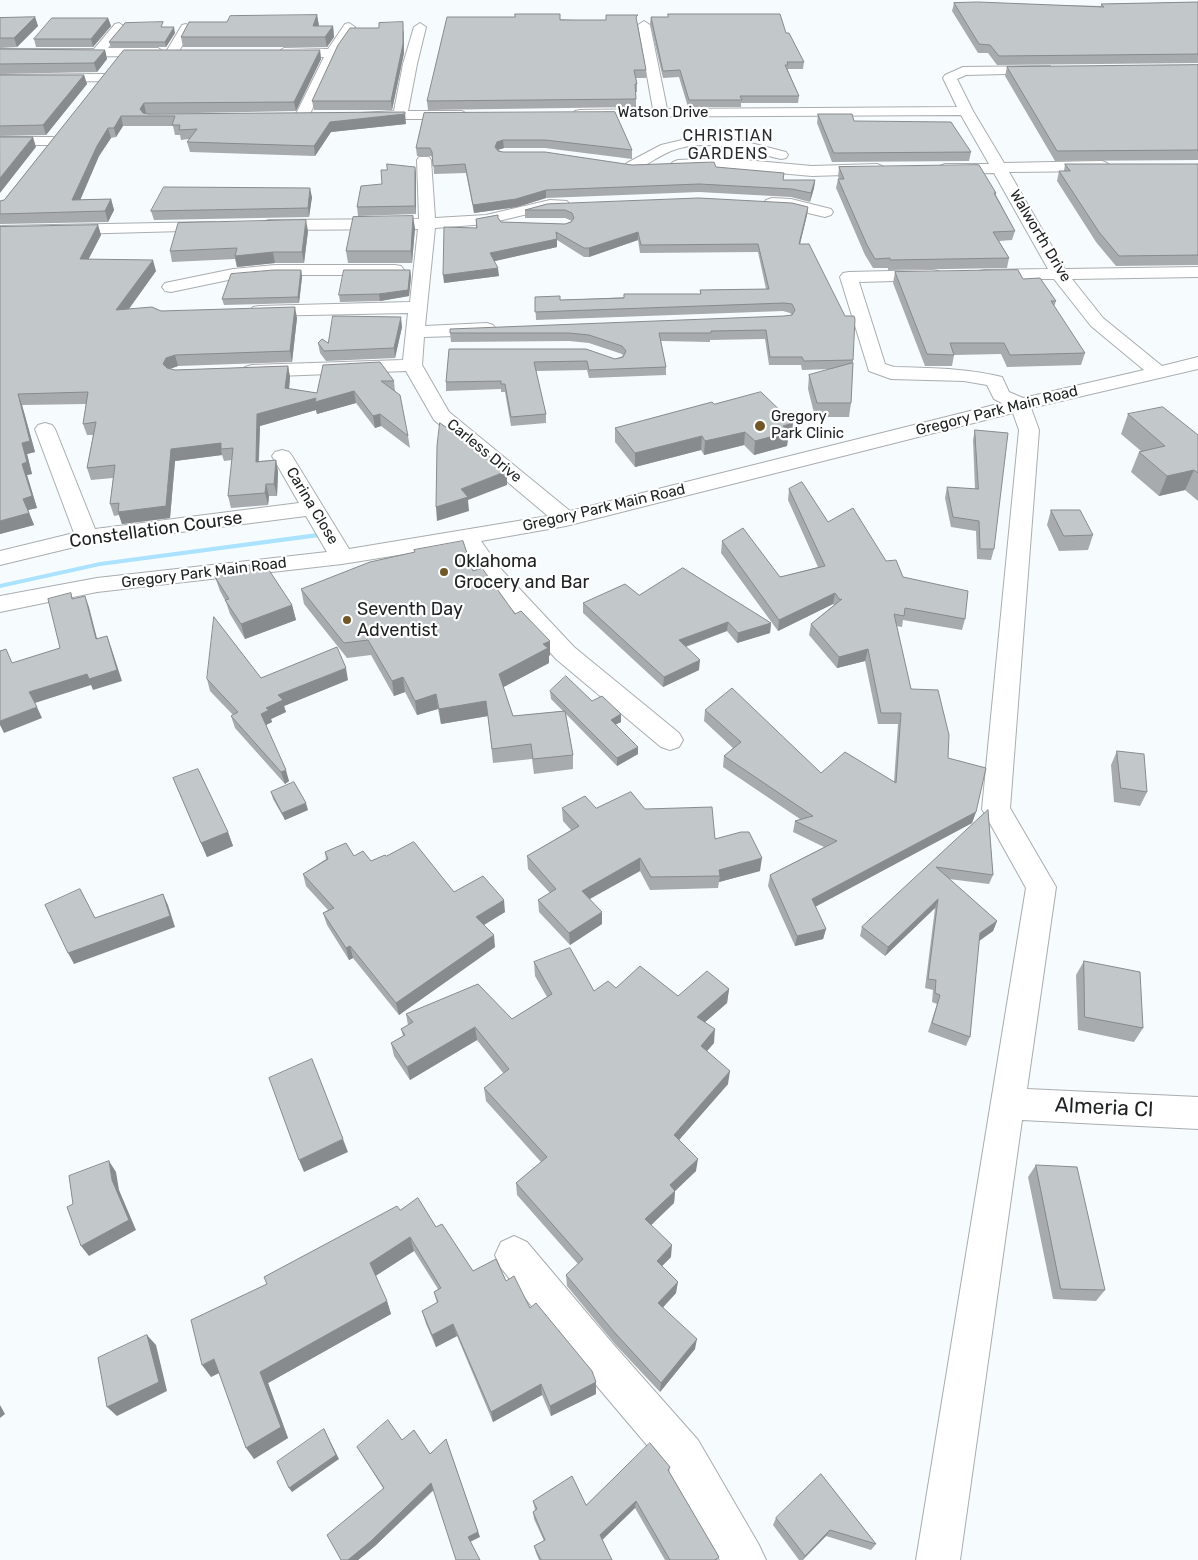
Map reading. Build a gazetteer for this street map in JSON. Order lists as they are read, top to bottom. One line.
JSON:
{"streets":{"street":["Watson Drive","Walworth Drive","Gregory Park Main Road","Carless Drive","Carina Close","Constellation Course","Almeria Cl"]},"crossings":[["Watson Drive","Walworth Drive"],["Walworth Drive","Gregory Park Main Road"],["Gregory Park Main Road","Carless Drive"],["Gregory Park Main Road","Carina Close"],["Carina Close","Constellation Course"]],"districts":["CHRISTIAN GARDENS"],"places":["Gregory Park Clinic","Oklahoma Grocery and Bar","Seventh Day Adventist"]}
